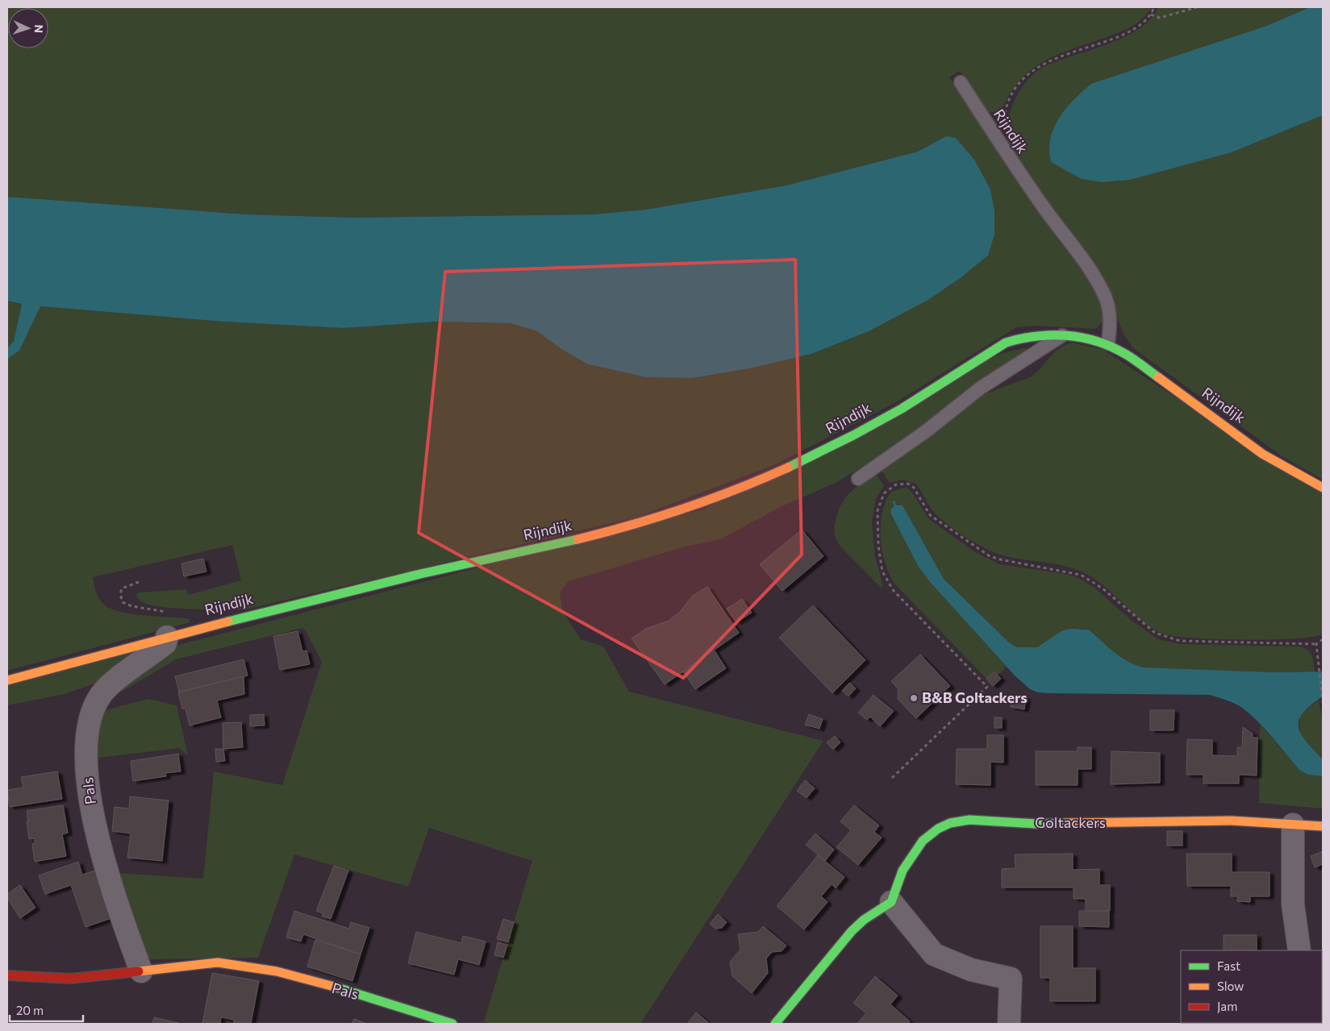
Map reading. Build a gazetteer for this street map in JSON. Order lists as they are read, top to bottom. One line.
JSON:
{"streets":{"street":["Rijndijk","Pals","Goltackers"]},"crossings":[["Rijndijk","Pals"]],"places":["B&B Goltackers"],"legend":["Fast","Slow","Jam"],"scale_bar":"20 m","north":"right"}
